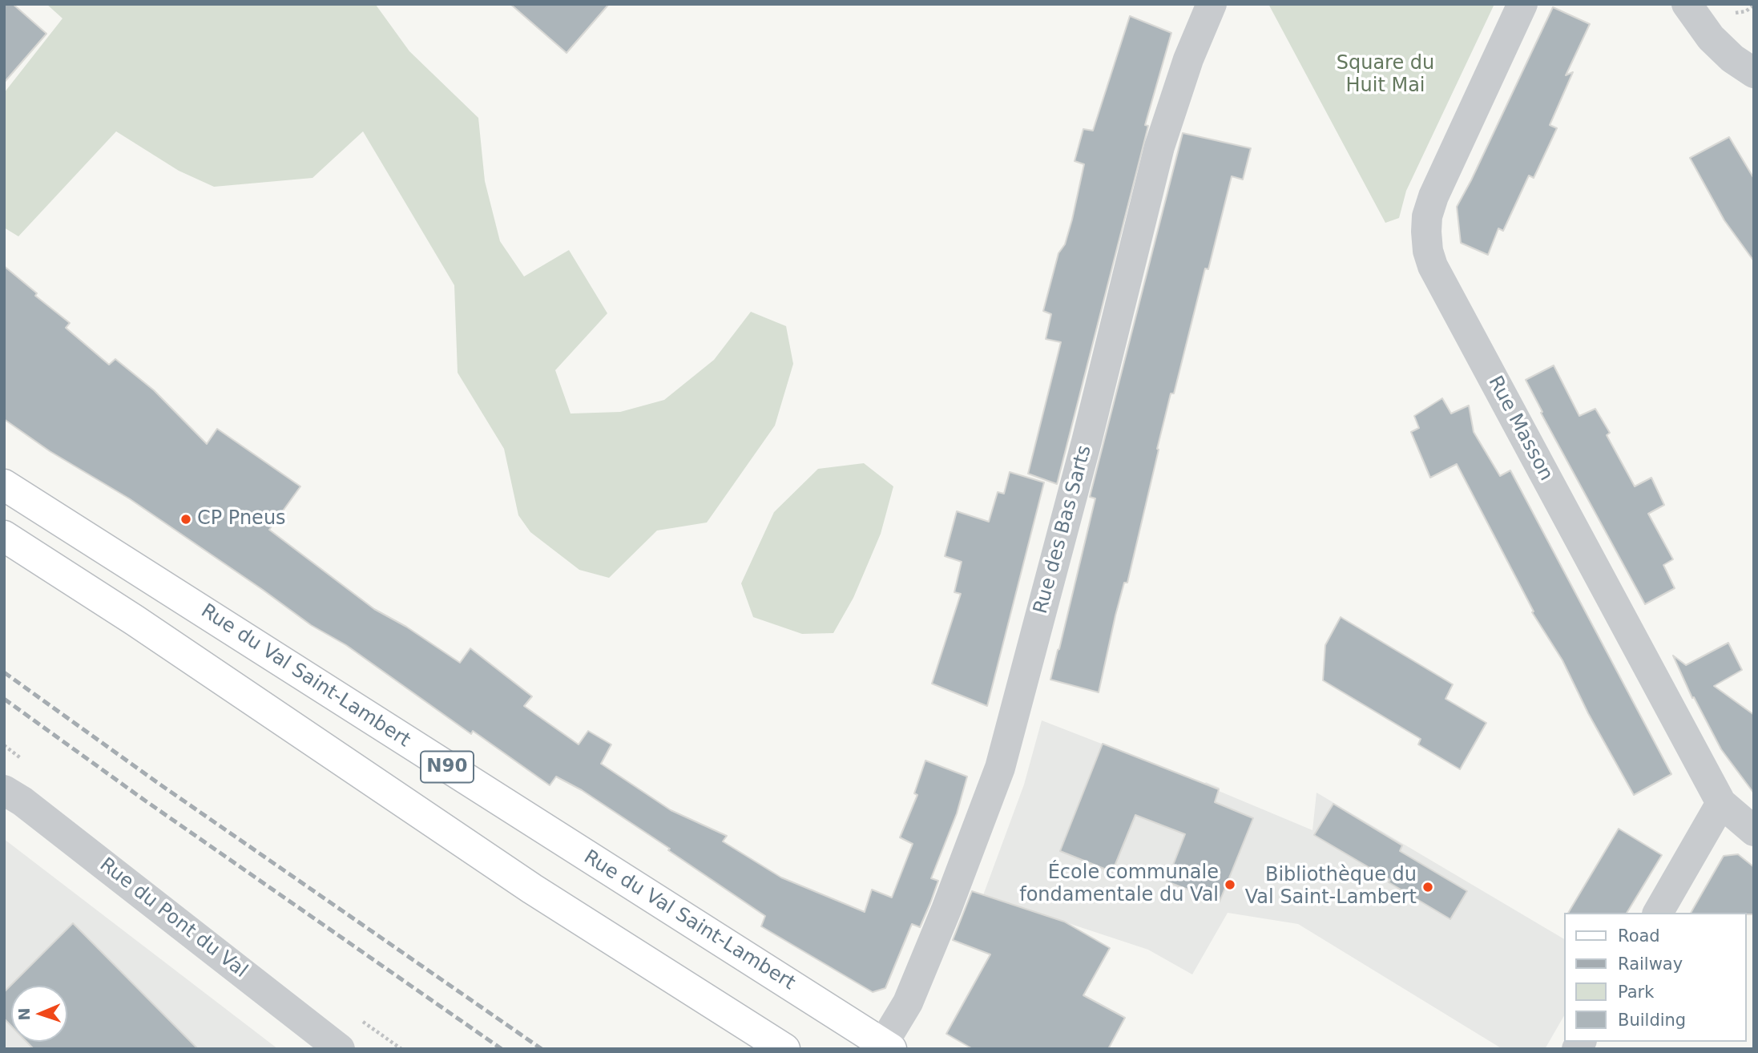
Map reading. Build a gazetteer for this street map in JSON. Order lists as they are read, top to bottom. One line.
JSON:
{"streets":{"main road":["Rue du Val Saint-Lambert","N90"],"street":["Rue Masson","Rue des Bas Sarts","Rue du Pont du Val"]},"crossings":[["Rue des Bas Sarts","Rue du Val Saint-Lambert"]],"parks":["Square du Huit Mai"],"places":["CP Pneus","École communale fondamentale du Val","Bibliothèque du Val Saint-Lambert"],"legend":["Road","Railway","Park","Building"],"north":"left"}
